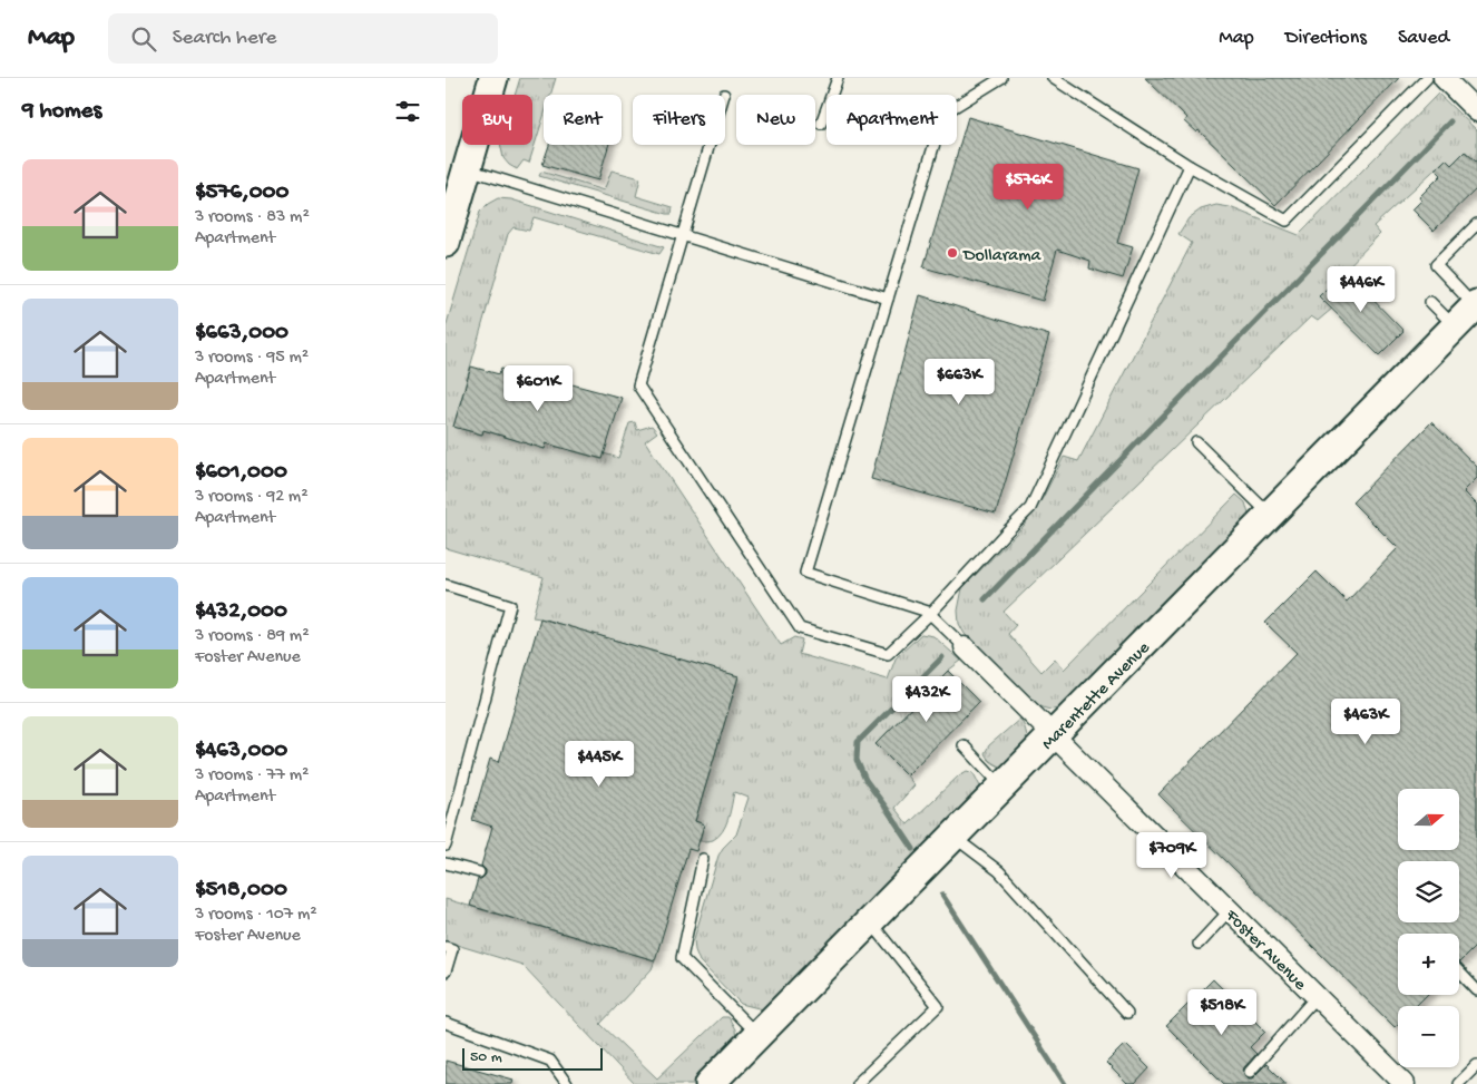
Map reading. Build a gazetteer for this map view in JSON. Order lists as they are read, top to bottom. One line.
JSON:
{"streets":{"street":["Marentette Avenue","Foster Avenue"]},"crossings":[["Marentette Avenue","Foster Avenue"]],"places":["Dollarama"],"scale_bar":"50 m","north":"right","page":{"header":"Map","search":"Search here","nav":["Map","Directions","Saved"],"heading":"9 homes","chip":["Buy","Rent","Filters","New","Apartment"],"list":[{"name":"$576,000","note":"3 rooms · 83 m² · Apartment"},{"name":"$663,000","note":"3 rooms · 95 m² · Apartment"},{"name":"$601,000","note":"3 rooms · 92 m² · Apartment"},{"name":"$432,000","note":"3 rooms · 89 m² · Foster Avenue"},{"name":"$463,000","note":"3 rooms · 77 m² · Apartment"},{"name":"$518,000","note":"3 rooms · 107 m² · Foster Avenue"}],"price":["$576K","$446K","$663K","$601K","$432K","$463K","$445K","$709K","$518K"],"map_buttons":["+","−"],"scale":"50 m"}}
